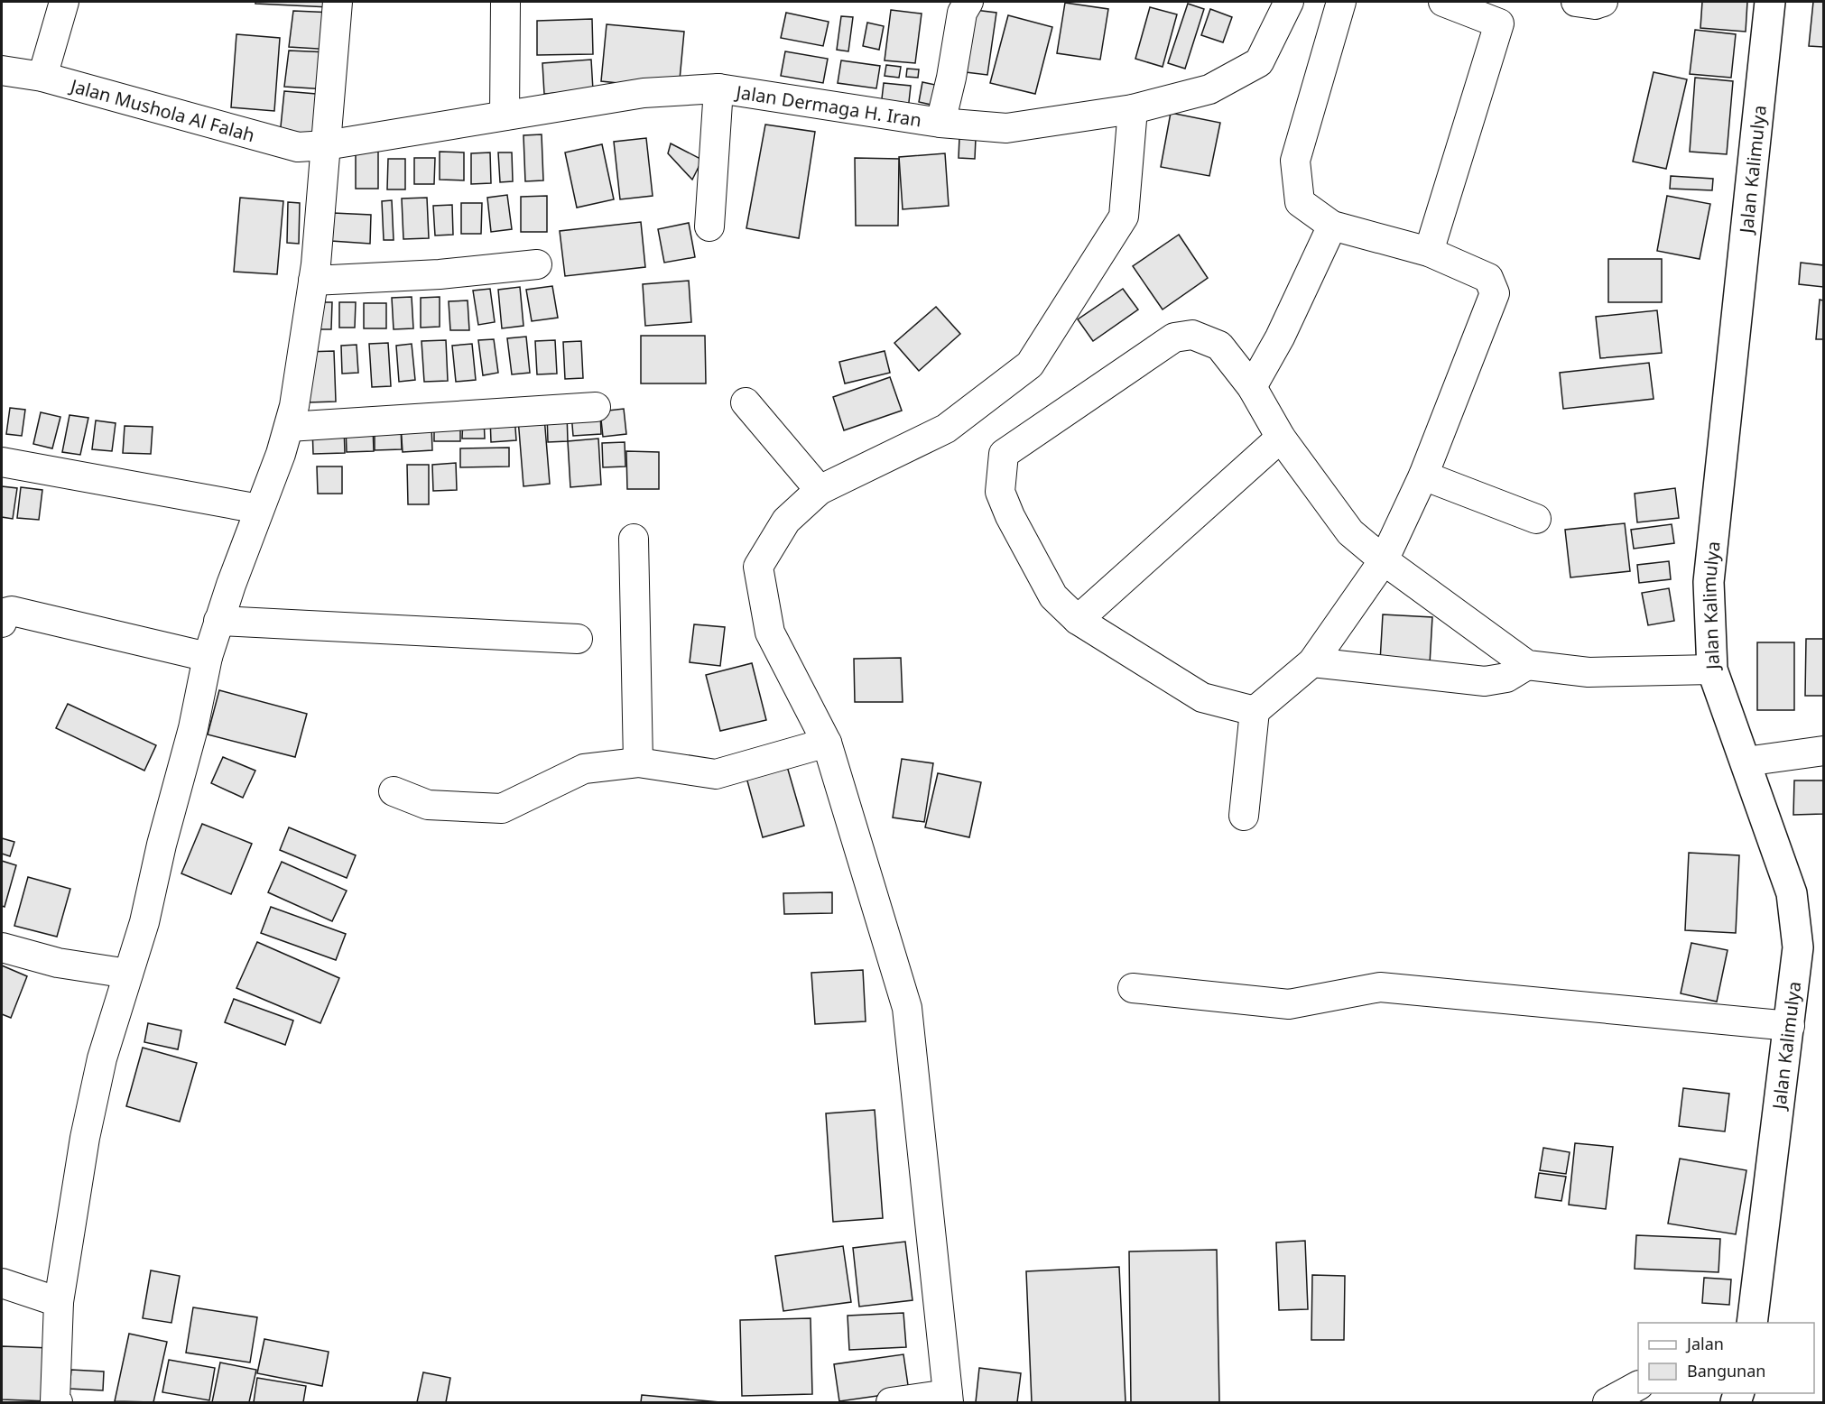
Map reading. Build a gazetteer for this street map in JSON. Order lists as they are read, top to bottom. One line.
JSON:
{"streets":{"street":["Jalan Dermaga H. Iran","Jalan Mushola Al Falah","Jalan Kalimulya"]},"crossings":[["Jalan Dermaga H. Iran","Jalan Mushola Al Falah"]],"legend":["Jalan","Bangunan"]}
